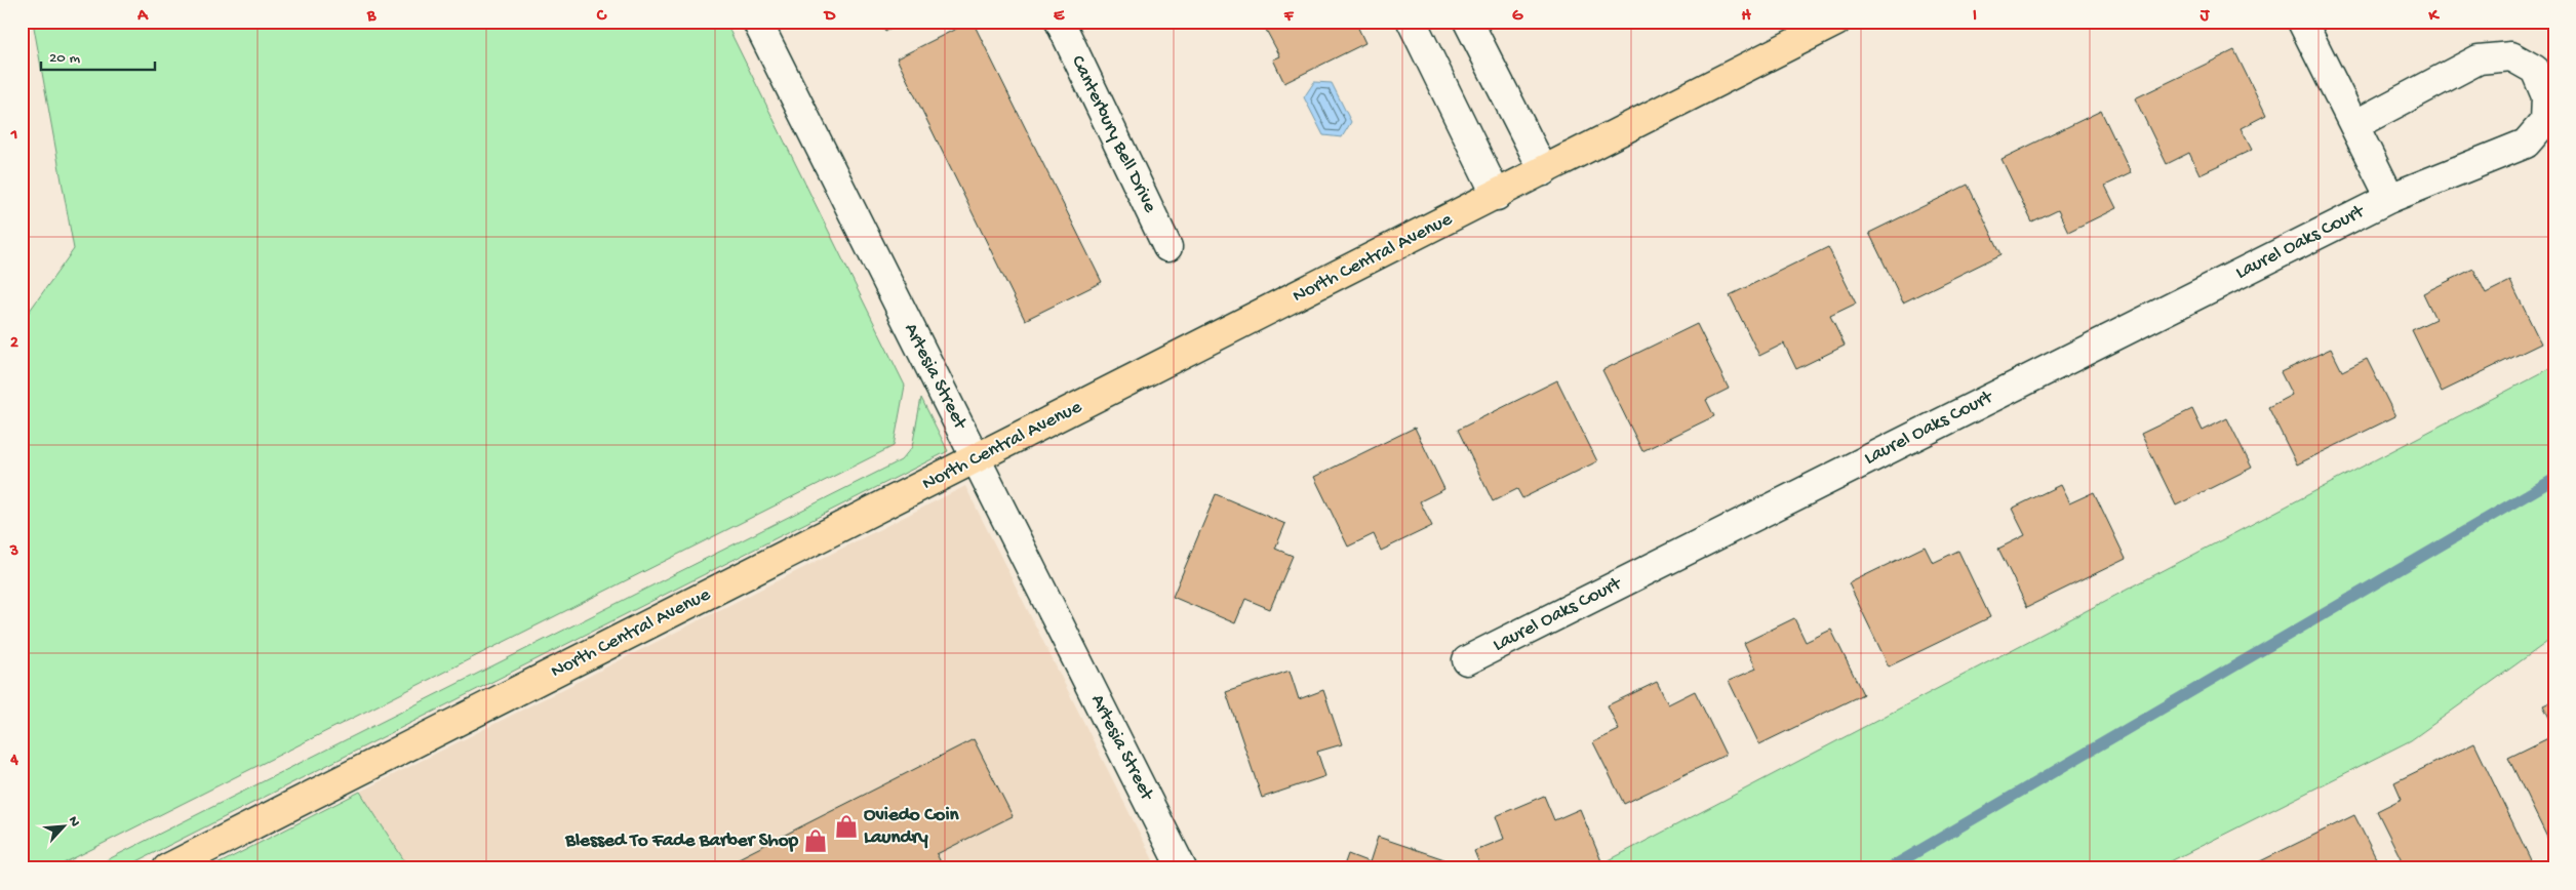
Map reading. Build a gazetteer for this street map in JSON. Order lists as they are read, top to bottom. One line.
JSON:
{"streets":{"main road":["North Central Avenue"],"street":["Canterbury Bell Drive","Laurel Oaks Court","Artesia Street"]},"crossings":[["North Central Avenue","Artesia Street"]],"places":{"shop":["Oviedo Coin Laundry","Blessed To Fade Barber Shop"]},"scale_bar":"20 m","north":"top right","grid":{"columns":["A","B","C","D","E","F","G","H","I","J","K"],"rows":["1","2","3","4"]}}
